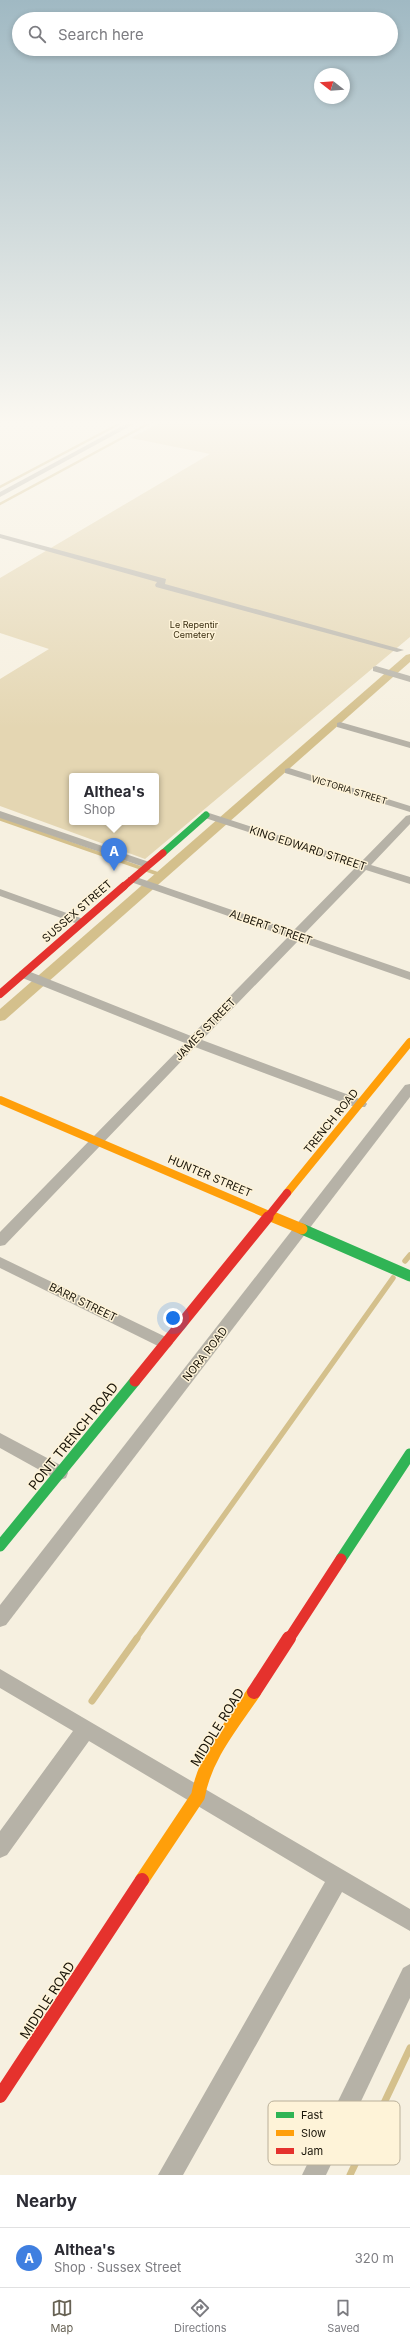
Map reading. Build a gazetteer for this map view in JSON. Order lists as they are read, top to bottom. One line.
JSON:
{"streets":{"street":["VICTORIA STREET","KING EDWARD STREET","SUSSEX STREET","ALBERT STREET","JAMES STREET","TRENCH ROAD","HUNTER STREET","BARR STREET","NORA ROAD","PONT TRENCH ROAD","MIDDLE ROAD"]},"crossings":[["KING EDWARD STREET","SUSSEX STREET"],["KING EDWARD STREET","JAMES STREET"],["SUSSEX STREET","ALBERT STREET"],["ALBERT STREET","JAMES STREET"],["JAMES STREET","HUNTER STREET"],["TRENCH ROAD","HUNTER STREET"],["TRENCH ROAD","BARR STREET"],["TRENCH ROAD","PONT TRENCH ROAD"],["HUNTER STREET","NORA ROAD"],["BARR STREET","PONT TRENCH ROAD"]],"parks":["Le Repentir Cemetery"],"legend":["Fast","Slow","Jam"],"north":"left","page":{"search":"Search here","popup":["Althea's","Shop"],"pins":"A","heading":"Nearby","list":[{"mark":"A","name":"Althea's","note":"Shop · Sussex Street","value":"320 m"}],"nav":["Map","Directions","Saved"]}}
